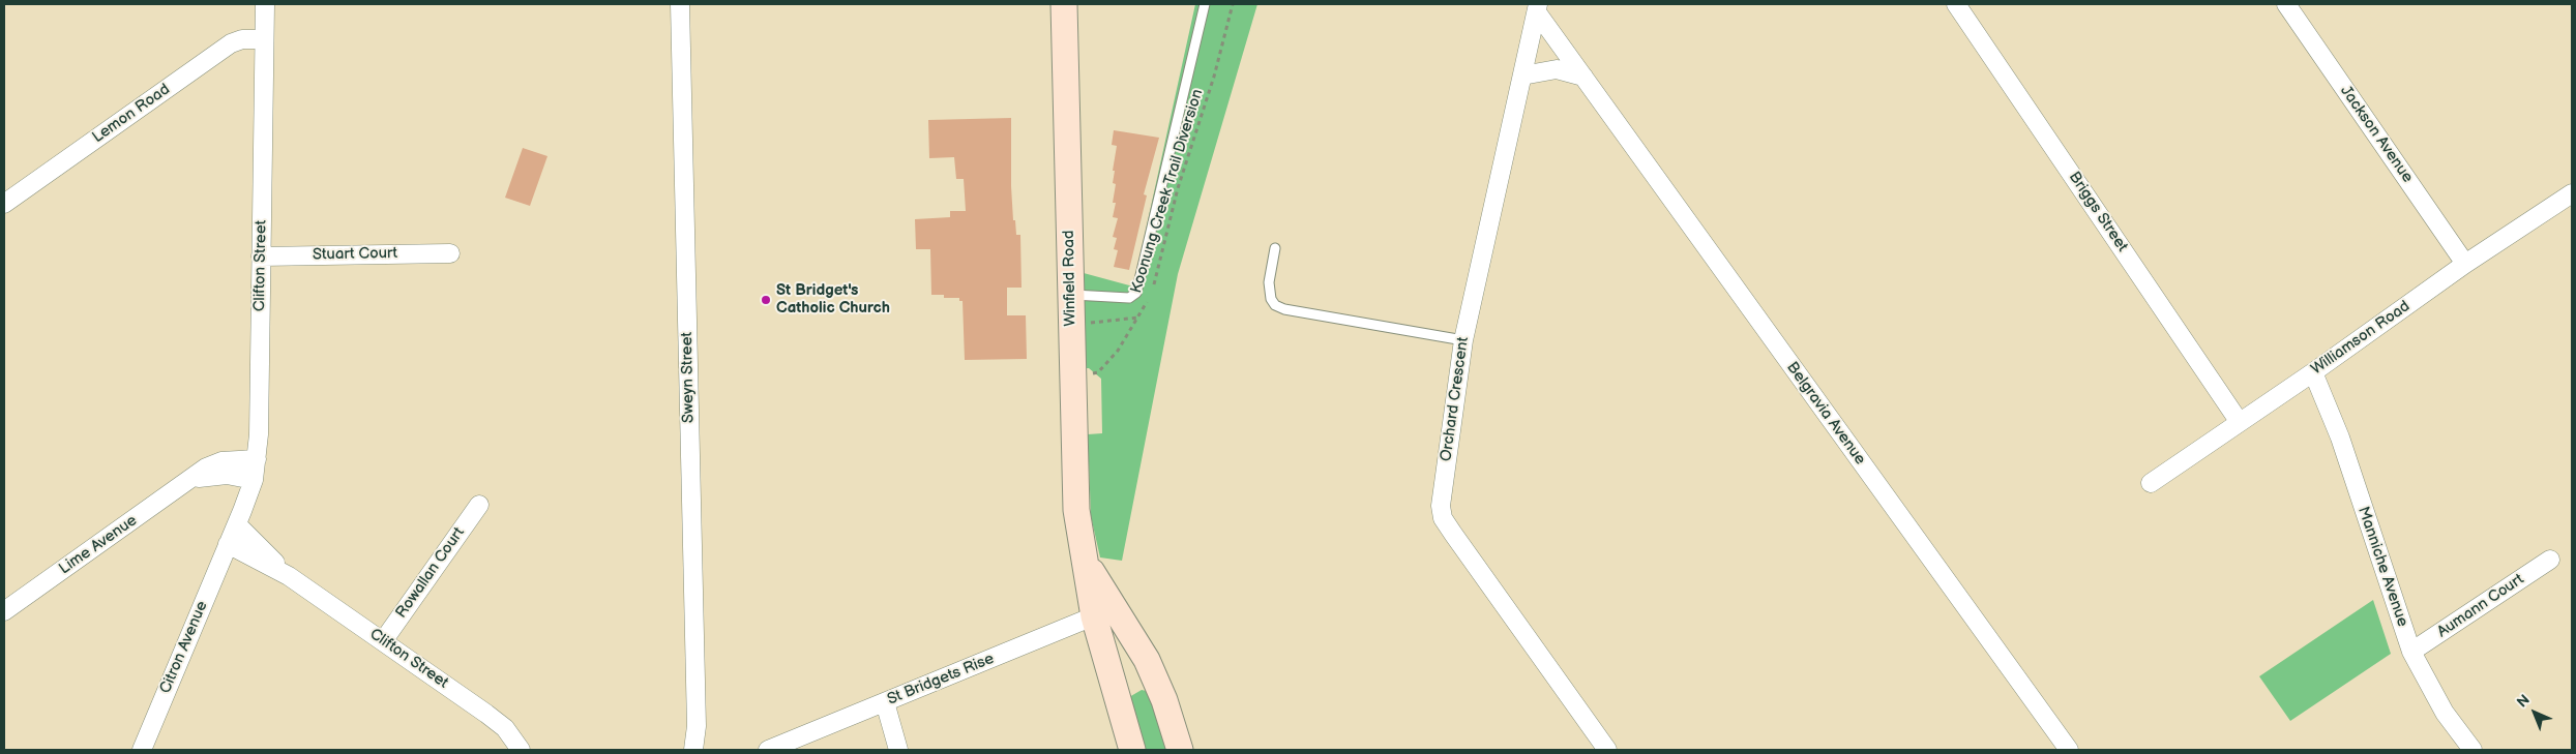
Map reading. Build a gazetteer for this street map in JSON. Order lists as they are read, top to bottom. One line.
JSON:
{"streets":{"street":["Lemon Road","Jackson Avenue","Briggs Street","Stuart Court","Clifton Street","Winfield Road","Williamson Road","Sweyn Street","Orchard Crescent","Belgravia Avenue","Lime Avenue","Manniche Avenue","Rowallan Court","Aumann Court","Citron Avenue","St Bridgets Rise"],"path":["Koonung Creek Trail Diversion"]},"crossings":[["Lemon Road","Clifton Street"],["Jackson Avenue","Williamson Road"],["Koonung Creek Trail Diversion","Winfield Road"],["Briggs Street","Williamson Road"],["Stuart Court","Clifton Street"],["Clifton Street","Lime Avenue"],["Clifton Street","Rowallan Court"],["Clifton Street","Citron Avenue"],["Winfield Road","St Bridgets Rise"],["Williamson Road","Manniche Avenue"],["Orchard Crescent","Belgravia Avenue"],["Manniche Avenue","Aumann Court"]],"places":["St Bridget's Catholic Church"],"north":"top left"}
